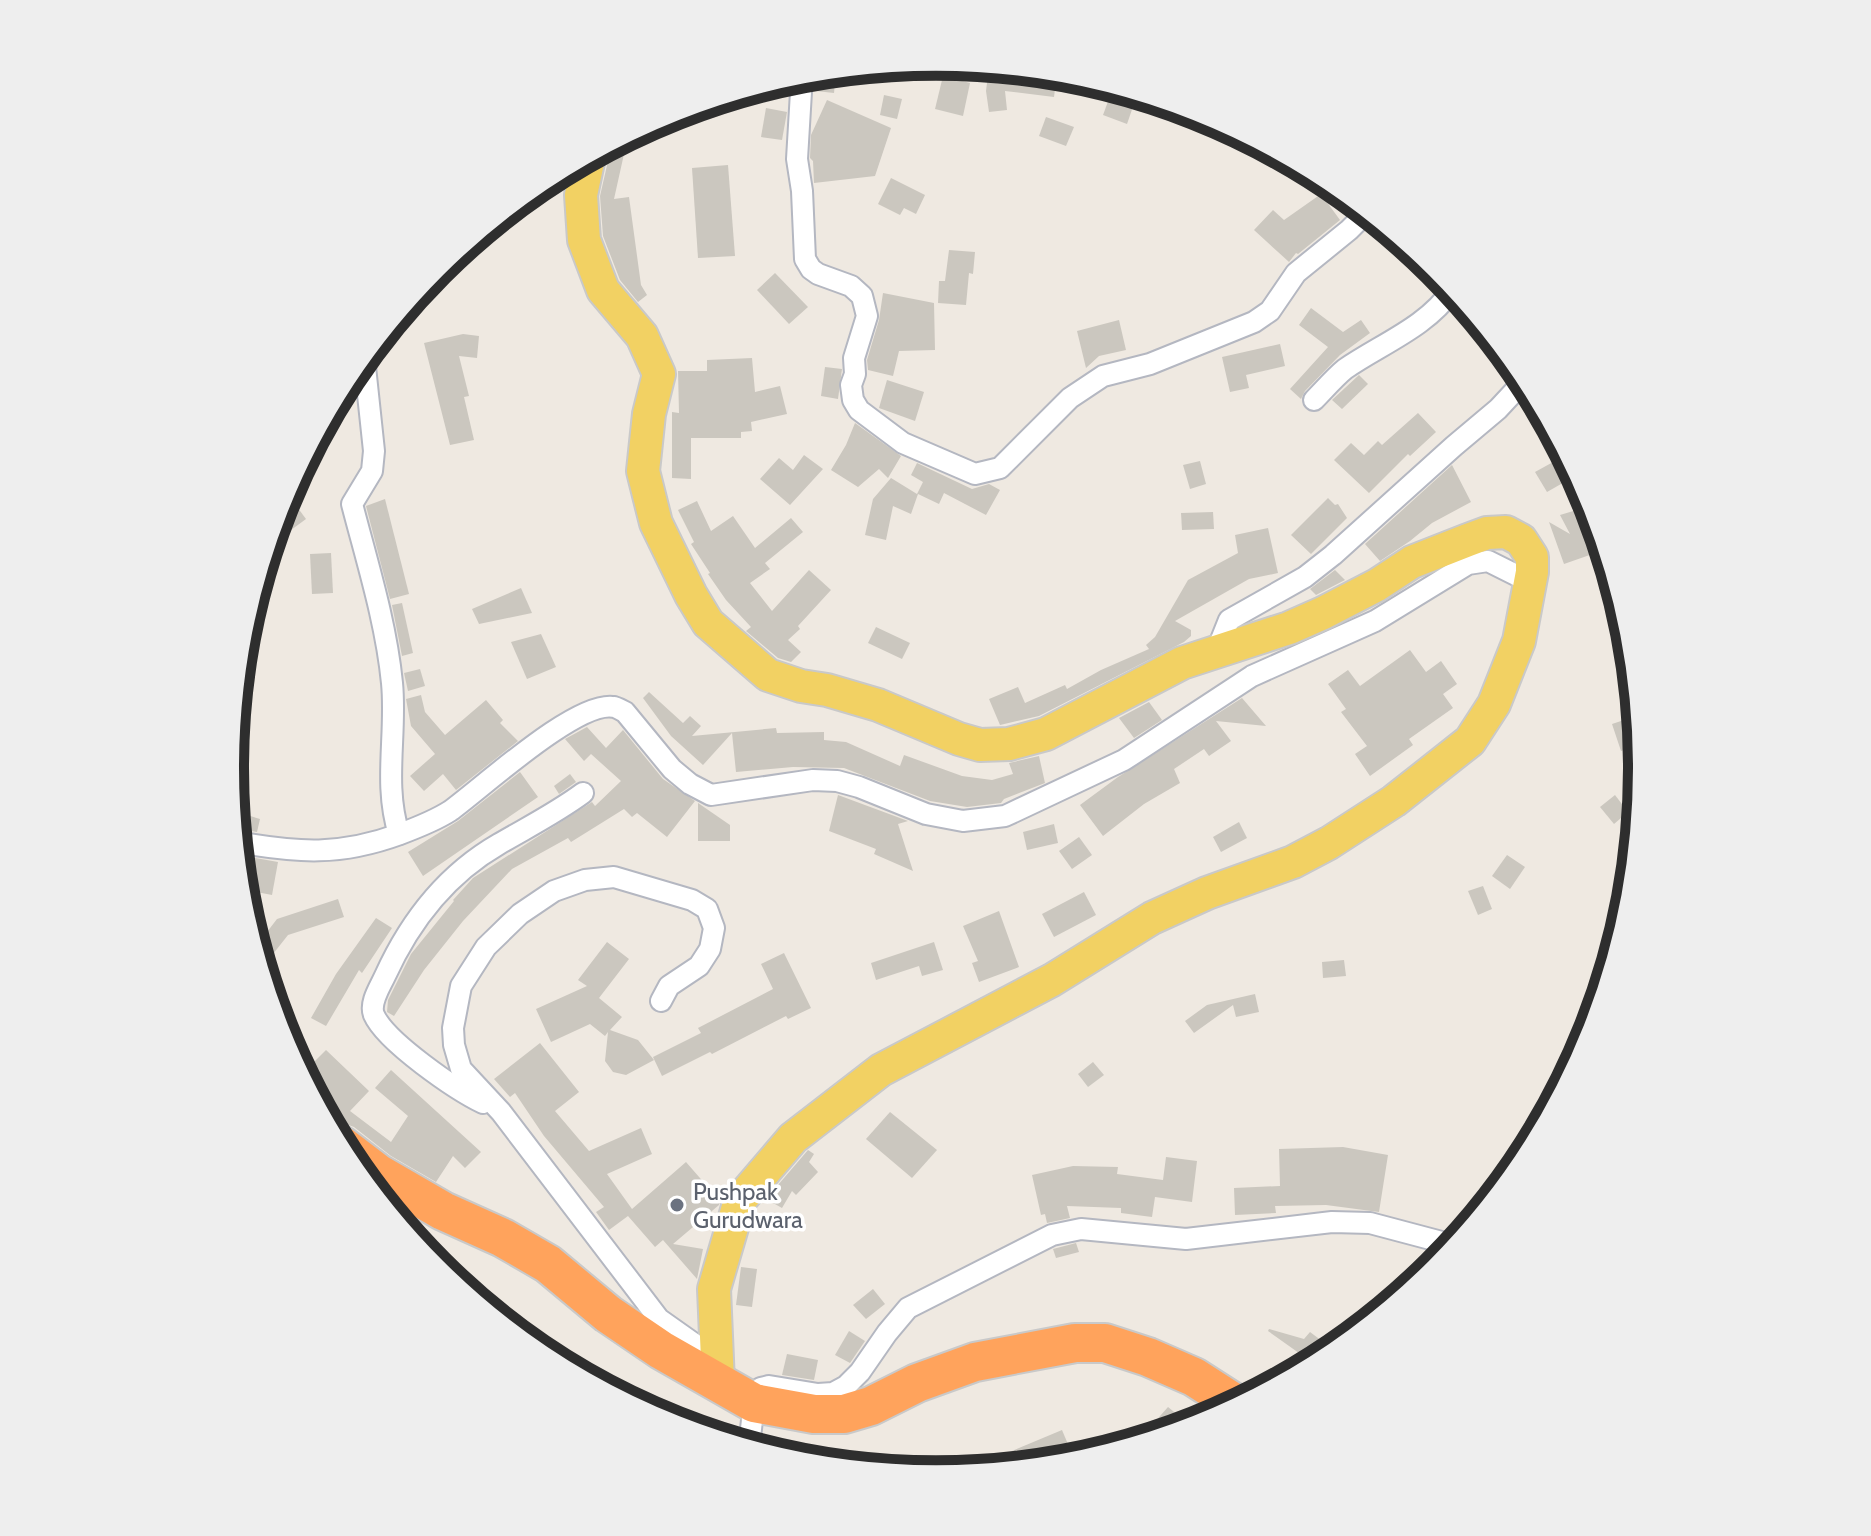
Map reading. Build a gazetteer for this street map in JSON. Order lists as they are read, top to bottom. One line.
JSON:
{"places":["Pushpak Gurudwara"]}
